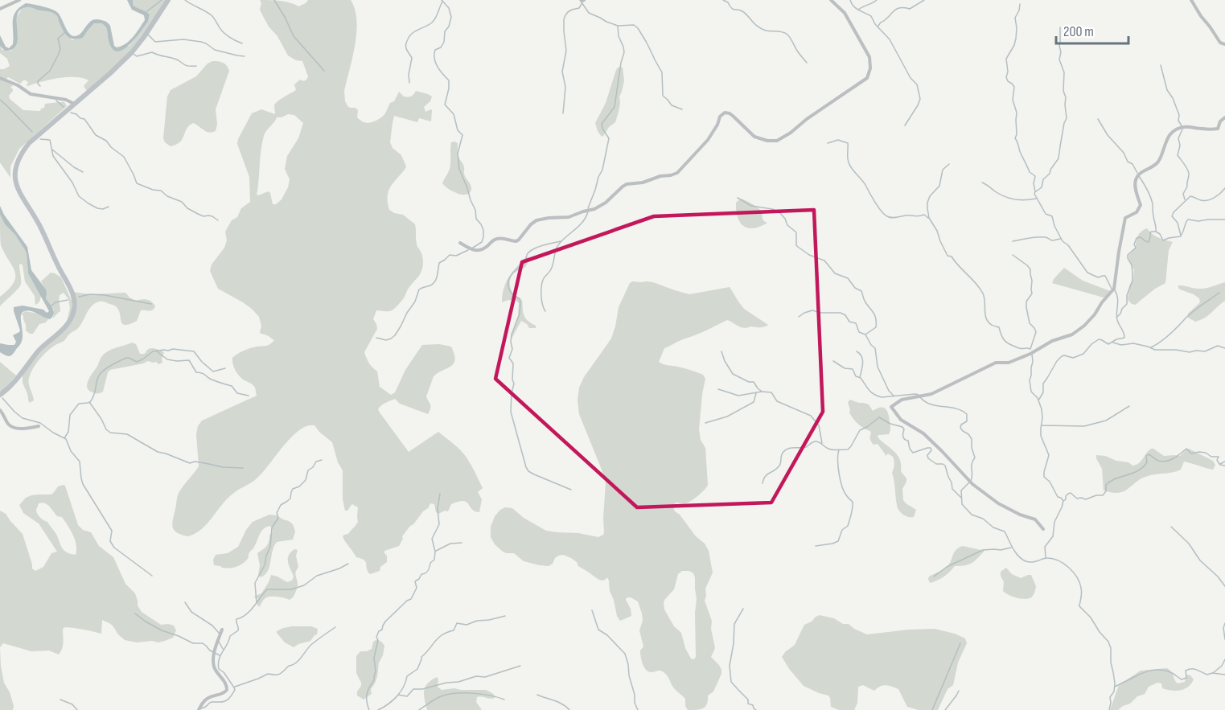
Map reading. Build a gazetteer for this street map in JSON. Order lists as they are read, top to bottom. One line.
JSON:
{"scale_bar":"200 m"}
